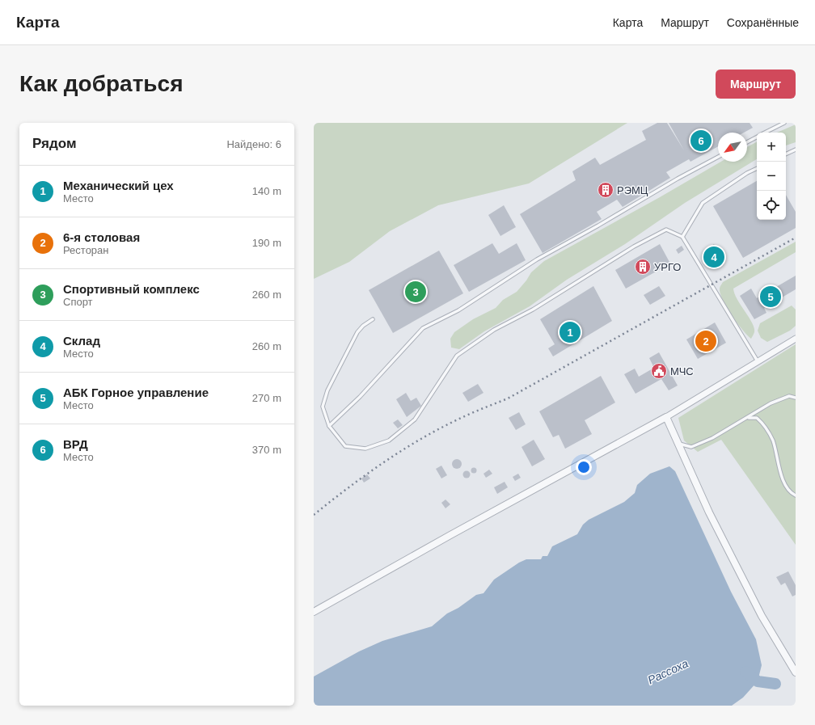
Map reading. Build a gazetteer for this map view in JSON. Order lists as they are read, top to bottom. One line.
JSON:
{"water":["Рассоха"],"places":{"building":["РЭМЦ","УРГО"],"public building":["МЧС"]},"north":"bottom left","page":{"header":"Карта","nav":["Карта","Маршрут","Сохранённые"],"buttons":"Маршрут","title":"Как добраться","heading":["Рядом","Найдено: 6"],"pins":["6","4","3","5","1","2"],"map_buttons":["+","−"],"list":[{"mark":"1","name":"Механический цех","note":"Место","value":"140 m"},{"mark":"2","name":"6-я столовая","note":"Ресторан","value":"190 m"},{"mark":"3","name":"Спортивный комплекс","note":"Спорт","value":"260 m"},{"mark":"4","name":"Склад","note":"Место","value":"260 m"},{"mark":"5","name":"АБК Горное управление","note":"Место","value":"270 m"},{"mark":"6","name":"ВРД","note":"Место","value":"370 m"}]}}
